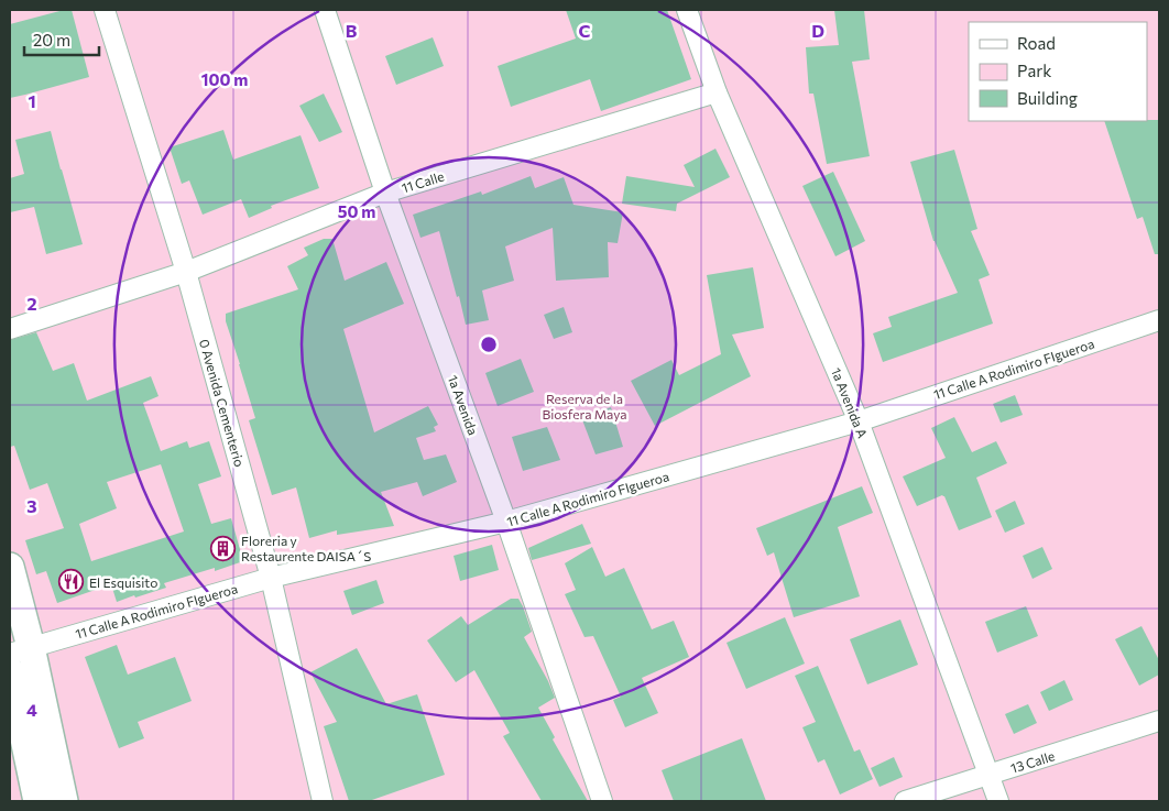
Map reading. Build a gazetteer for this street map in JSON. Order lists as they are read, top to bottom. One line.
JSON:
{"streets":{"street":["11 Calle","11 Calle A Rodimiro FIgueroa","0 Avenida Cementerio","1a Avenida A","1a Avenida","13 Calle"]},"crossings":[["11 Calle","0 Avenida Cementerio"],["11 Calle","1a Avenida A"],["11 Calle","1a Avenida"],["11 Calle A Rodimiro FIgueroa","0 Avenida Cementerio"],["11 Calle A Rodimiro FIgueroa","1a Avenida A"],["11 Calle A Rodimiro FIgueroa","1a Avenida"],["1a Avenida A","13 Calle"]],"parks":["Reserva de la Biosfera Maya"],"places":{"building":["Floreria y Restaurente DAISA´S"],"restaurant":["El Esquisito"]},"legend":["Road","Park","Building"],"scale_bar":"20 m","grid":{"columns":["B","C","D"],"rows":["1","2","3","4"]},"rings":["100 m","50 m"]}
